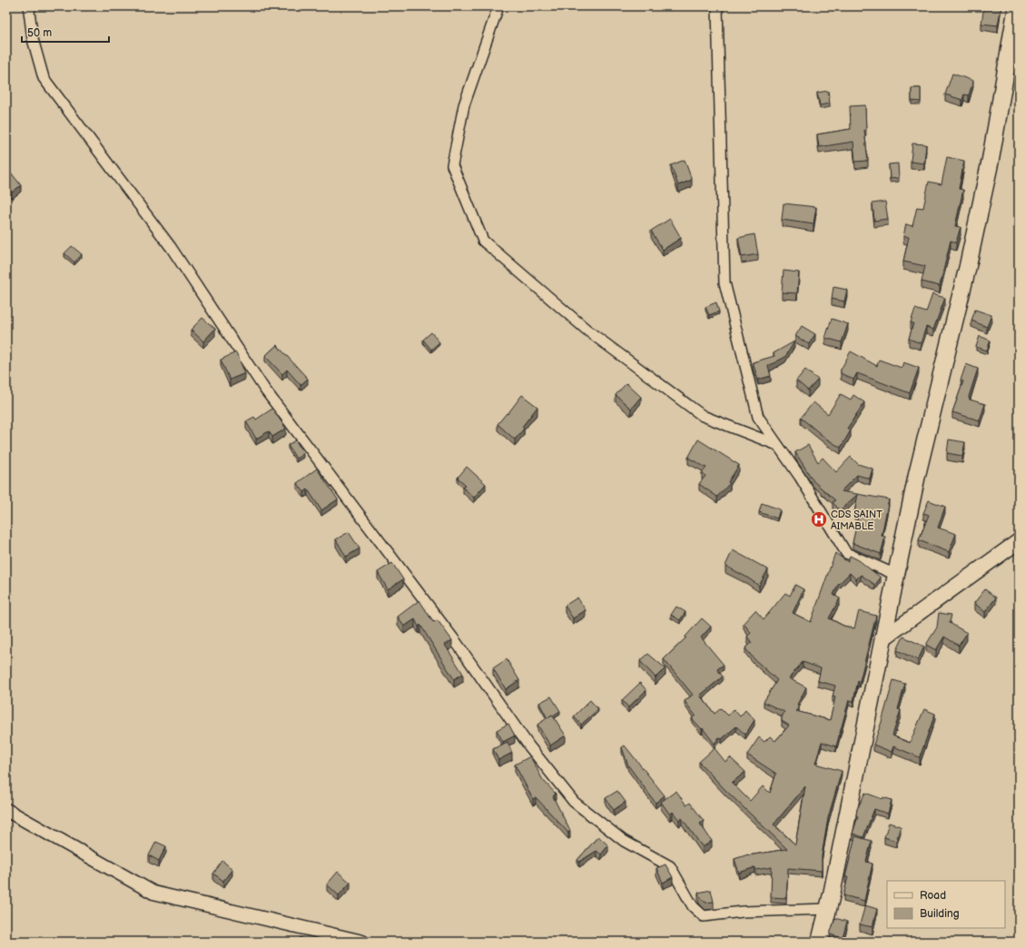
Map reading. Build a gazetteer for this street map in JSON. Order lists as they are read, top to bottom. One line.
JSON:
{"places":{"hospital":["CDS SAINT AIMABLE"]},"legend":["Road","Building"],"scale_bar":"50 m"}
